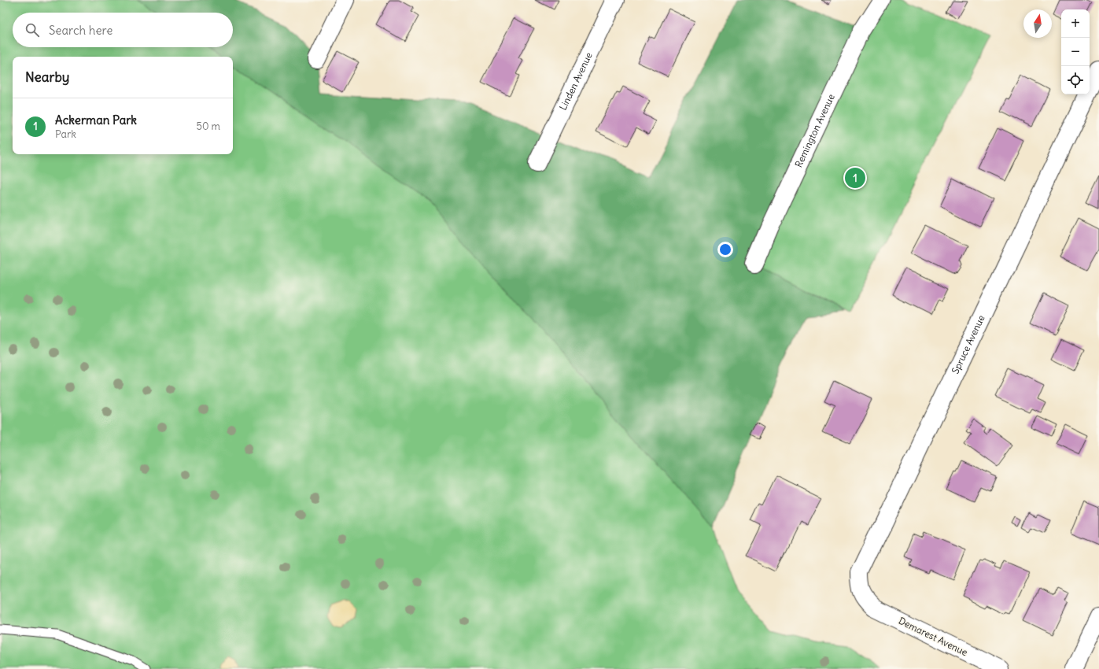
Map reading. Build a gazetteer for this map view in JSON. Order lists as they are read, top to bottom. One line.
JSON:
{"streets":{"street":["Linden Avenue","Remington Avenue","Spruce Avenue","Demarest Avenue"]},"crossings":[["Spruce Avenue","Demarest Avenue"]],"north":"top","page":{"map_buttons":["+","−"],"search":"Search here","heading":"Nearby","list":[{"mark":"1","name":"Ackerman Park","note":"Park","value":"50 m"}],"pins":"1"}}
